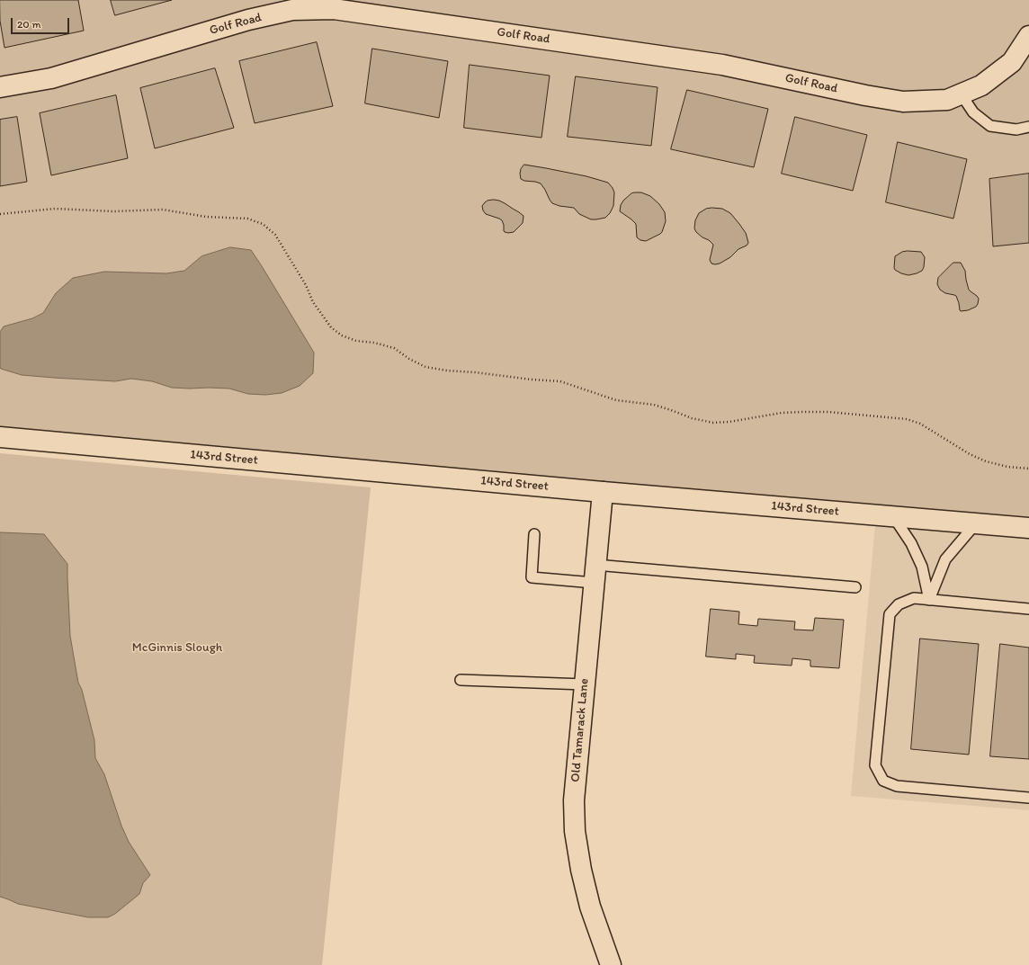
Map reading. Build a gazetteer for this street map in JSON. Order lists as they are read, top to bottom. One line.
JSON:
{"streets":{"street":["Golf Road","143rd Street","Old Tamarack Lane"]},"crossings":[["143rd Street","Old Tamarack Lane"]],"parks":["McGinnis Slough"],"scale_bar":"20 m"}
